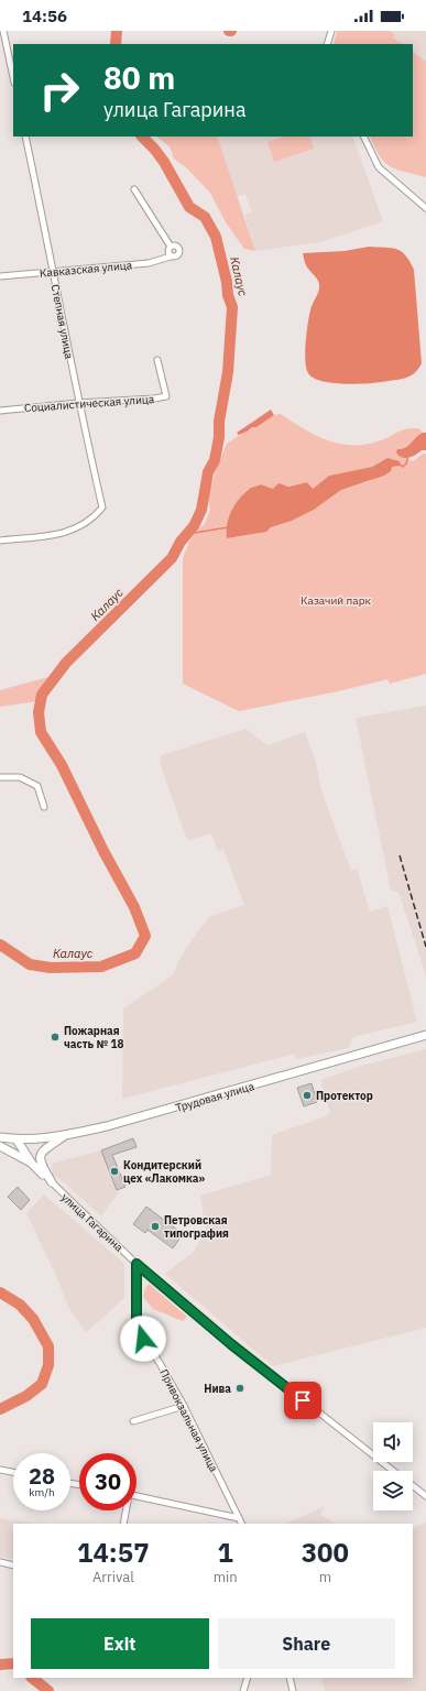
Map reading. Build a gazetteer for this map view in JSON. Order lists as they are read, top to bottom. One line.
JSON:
{"streets":{"main road":["Трудовая улица","улица Гагарина"],"street":["Кавказская улица","Степная улица","Социалистическая улица","Привокзальная улица"]},"crossings":[["Кавказская улица","Степная улица"],["Степная улица","Социалистическая улица"],["Трудовая улица","улица Гагарина"],["улица Гагарина","Привокзальная улица"]],"water":["Калаус"],"parks":["Казачий парк"],"places":["Пожарная часть № 18","Протектор","Кондитерский цех «Лакомка»","Петровская типография","Нива"],"page":{"status":"14:56","turn":["80 m","улица Гагарина"],"speed":"28 km/h","limit":"30","eta":["14:57","Arrival","1","min","300","m"],"buttons":["Exit","Share"]}}
